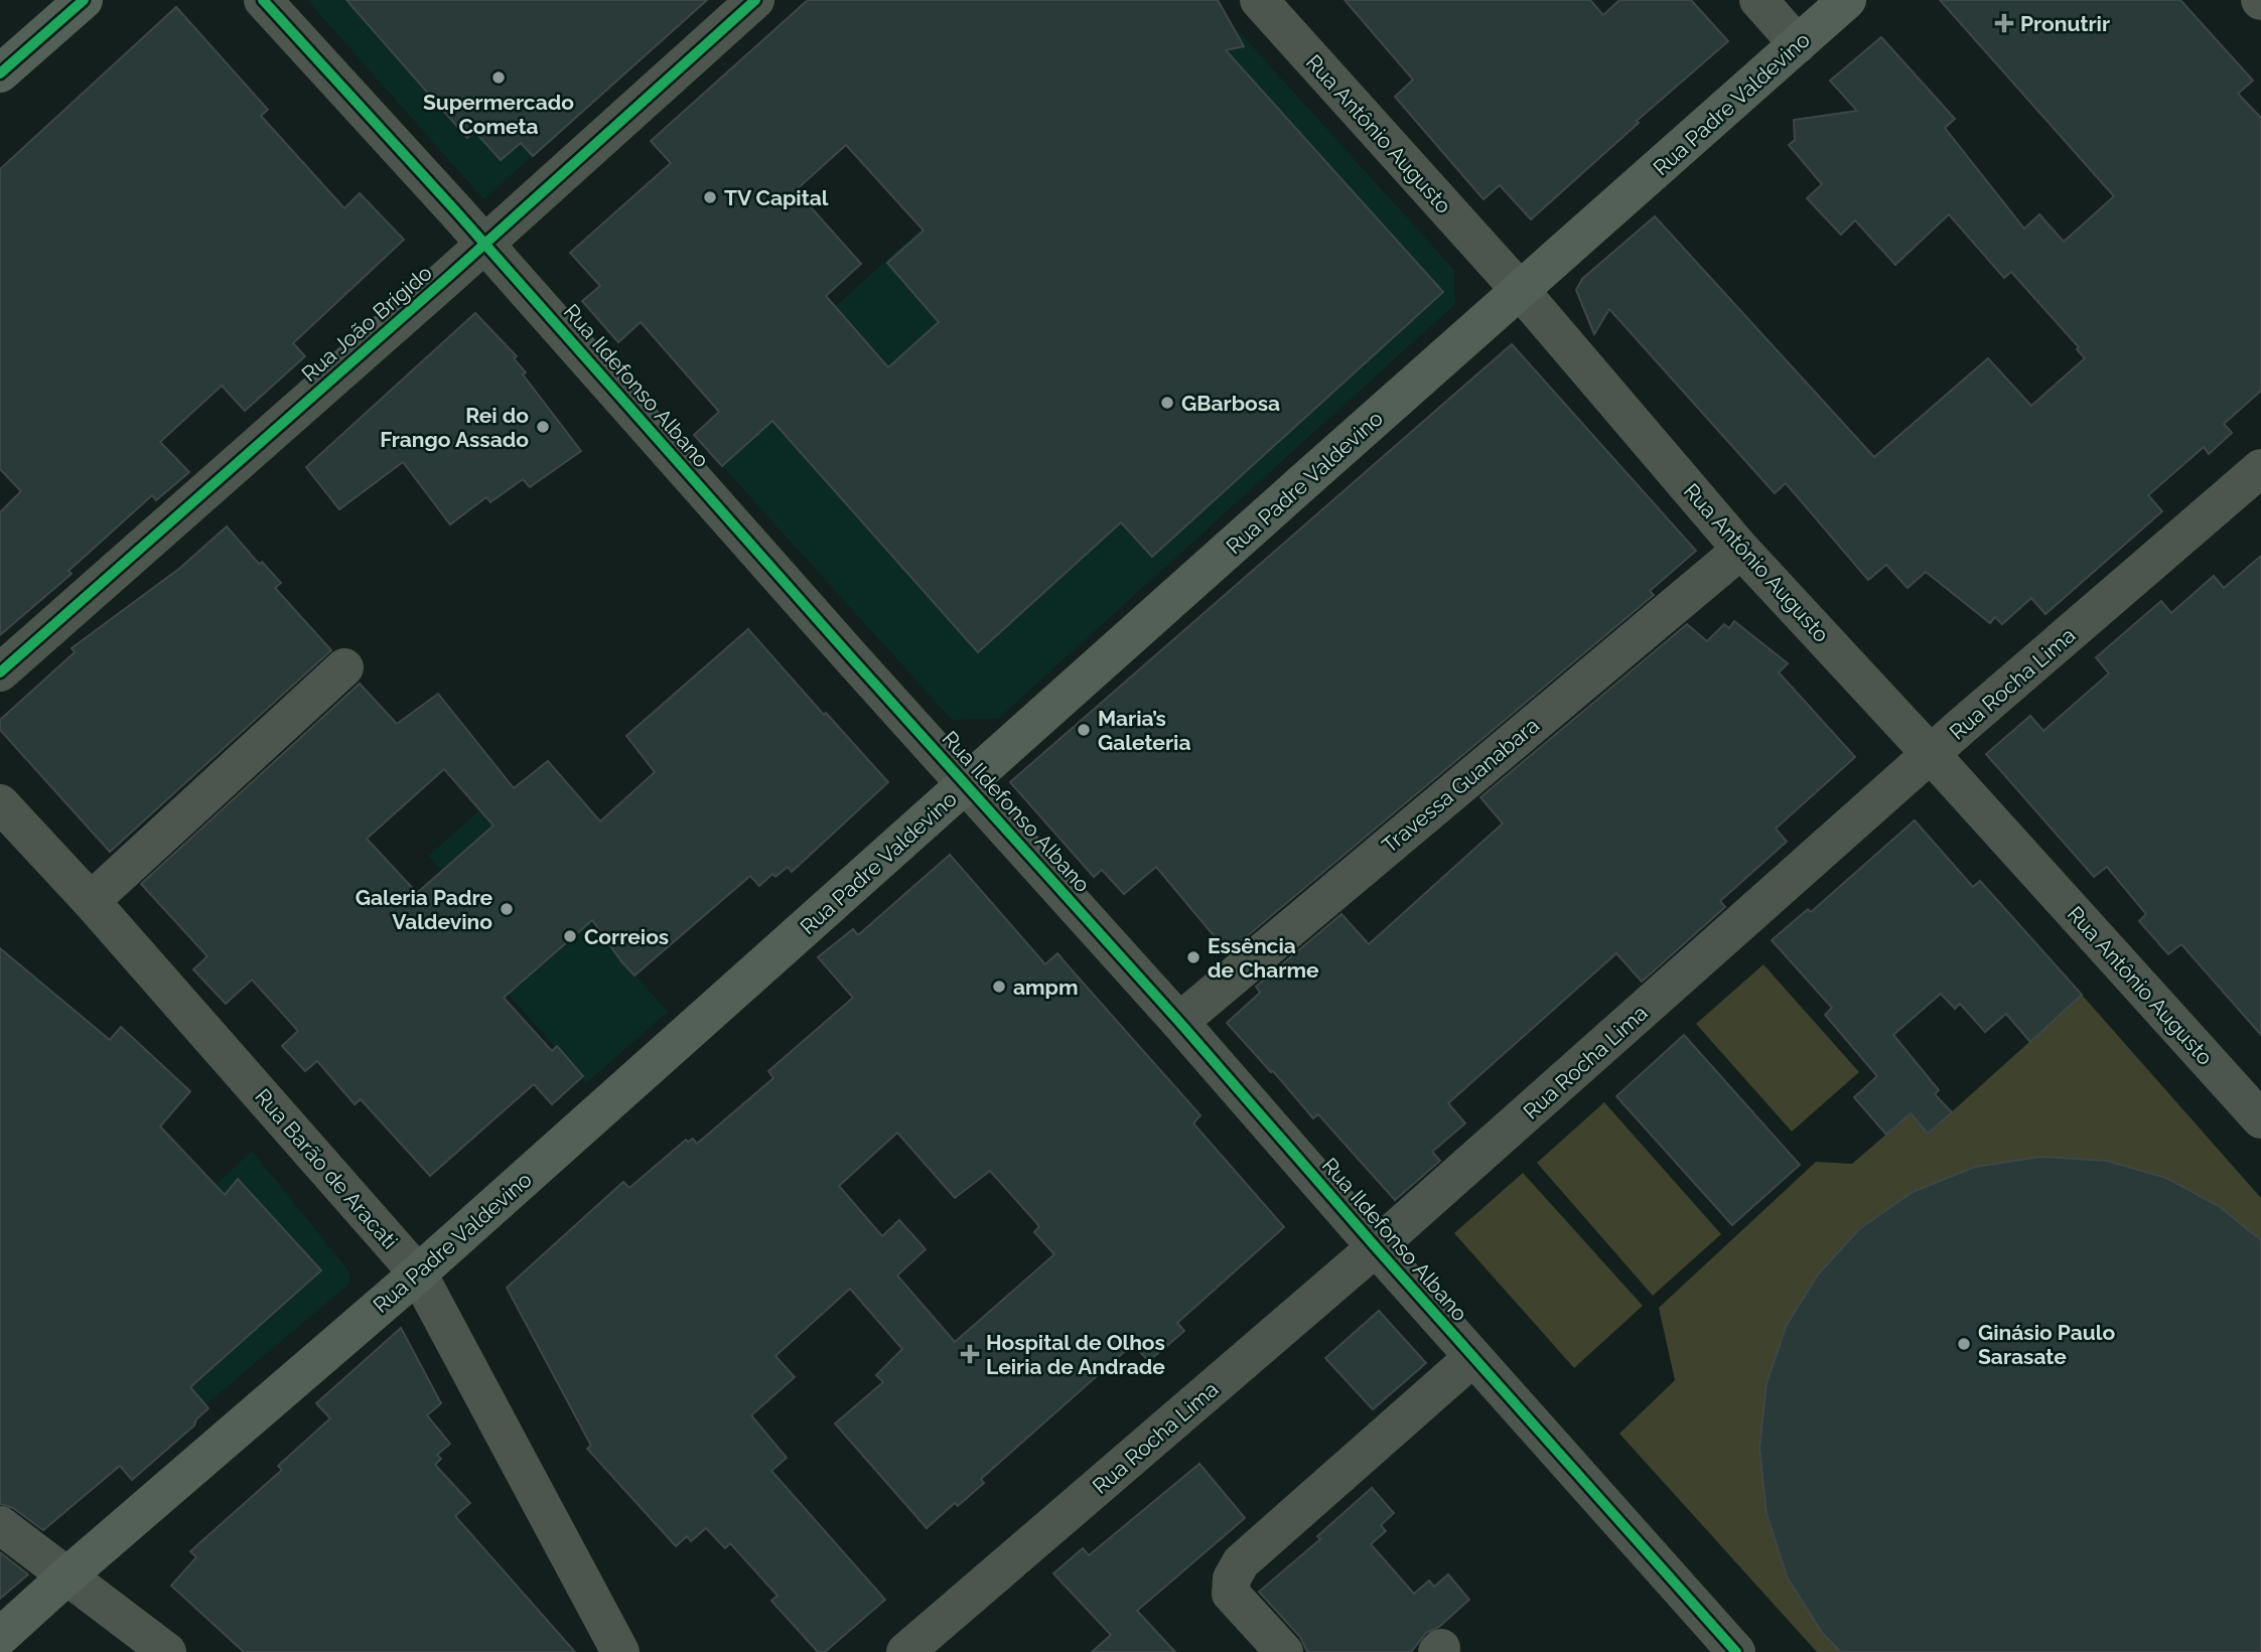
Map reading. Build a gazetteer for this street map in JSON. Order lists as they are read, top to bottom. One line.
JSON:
{"streets":{"main road":["Rua Padre Valdevino"],"street":["Rua Antônio Augusto","Rua João Brígido","Rua Ildefonso Albano","Rua Rocha Lima","Travessa Guanabara","Rua Barão de Aracati"]},"crossings":[["Rua Padre Valdevino","Rua Antônio Augusto"],["Rua Padre Valdevino","Rua Ildefonso Albano"],["Rua Padre Valdevino","Rua Barão de Aracati"],["Rua Antônio Augusto","Rua Rocha Lima"],["Rua Antônio Augusto","Travessa Guanabara"],["Rua João Brígido","Rua Ildefonso Albano"],["Rua Ildefonso Albano","Rua Rocha Lima"],["Rua Ildefonso Albano","Travessa Guanabara"]],"places":{"health":["Pronutrir","Hospital de Olhos Leiria de Andrade"],"other":["Supermercado Cometa","TV Capital","GBarbosa","Rei do Frango Assado","Maria’s Galeteria","Galeria Padre Valdevino","Correios","Essência de Charme","ampm","Ginásio Paulo Sarasate"]}}
